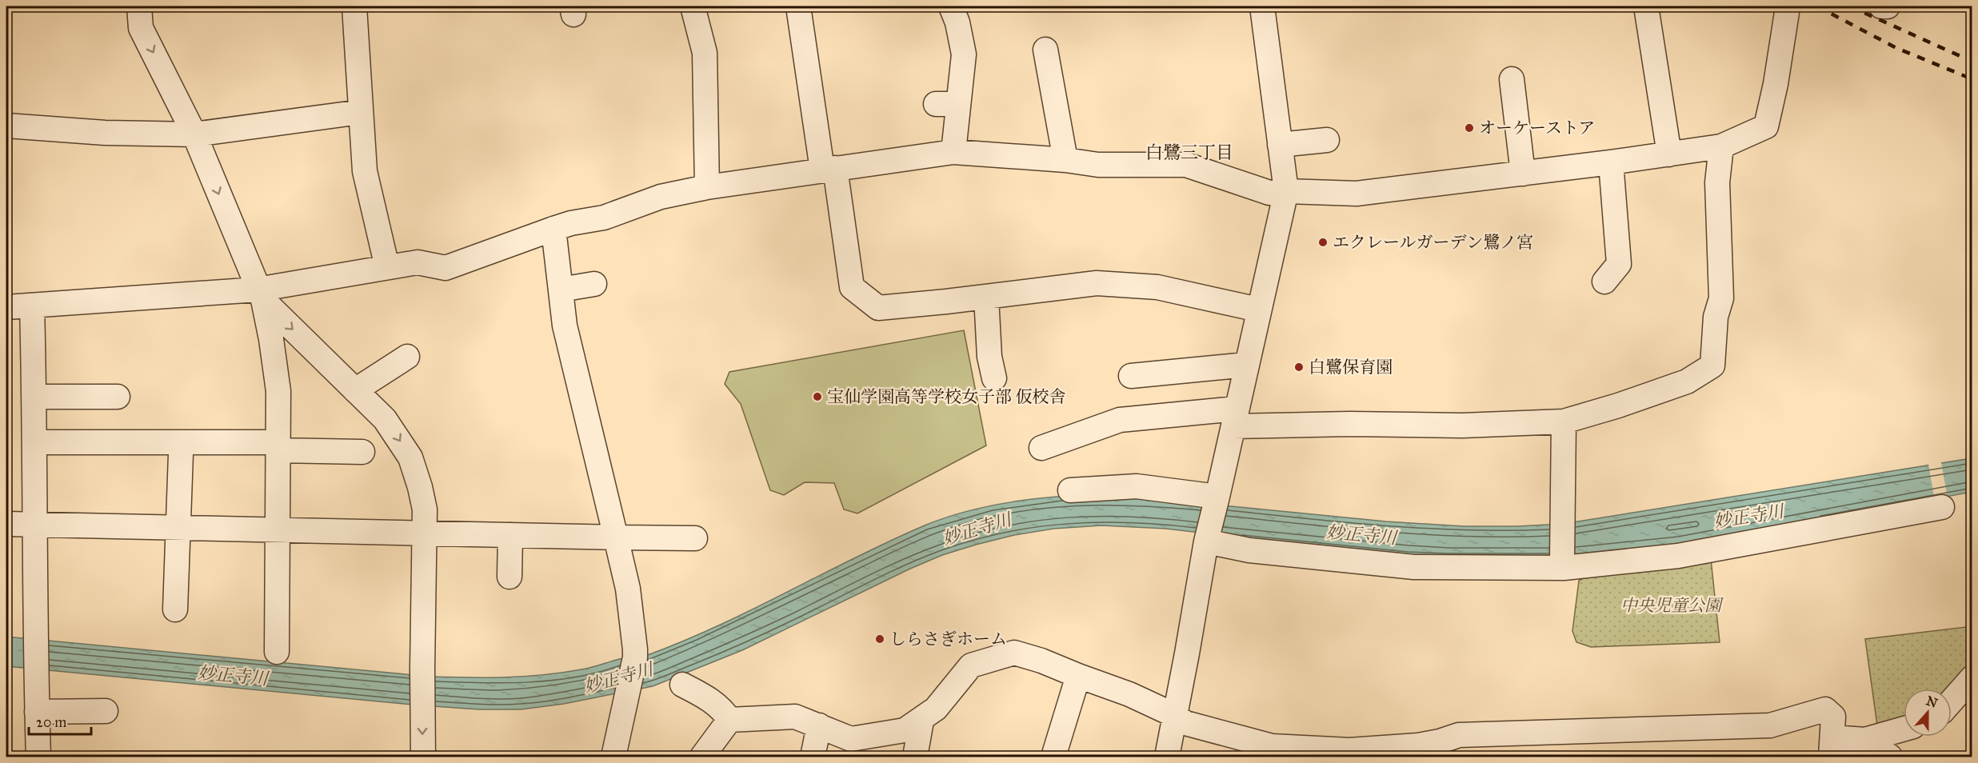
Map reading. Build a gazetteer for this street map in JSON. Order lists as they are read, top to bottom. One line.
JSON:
{"districts":["白鷺三丁目"],"water":["妙正寺川"],"parks":["中央児童公園"],"places":["オーケーストア","エクレールガーデン鷺ノ宮","白鷺保育園","宝仙学園高等学校女子部 仮校舎","しらさぎホーム"],"scale_bar":"20 m","north":"top"}
